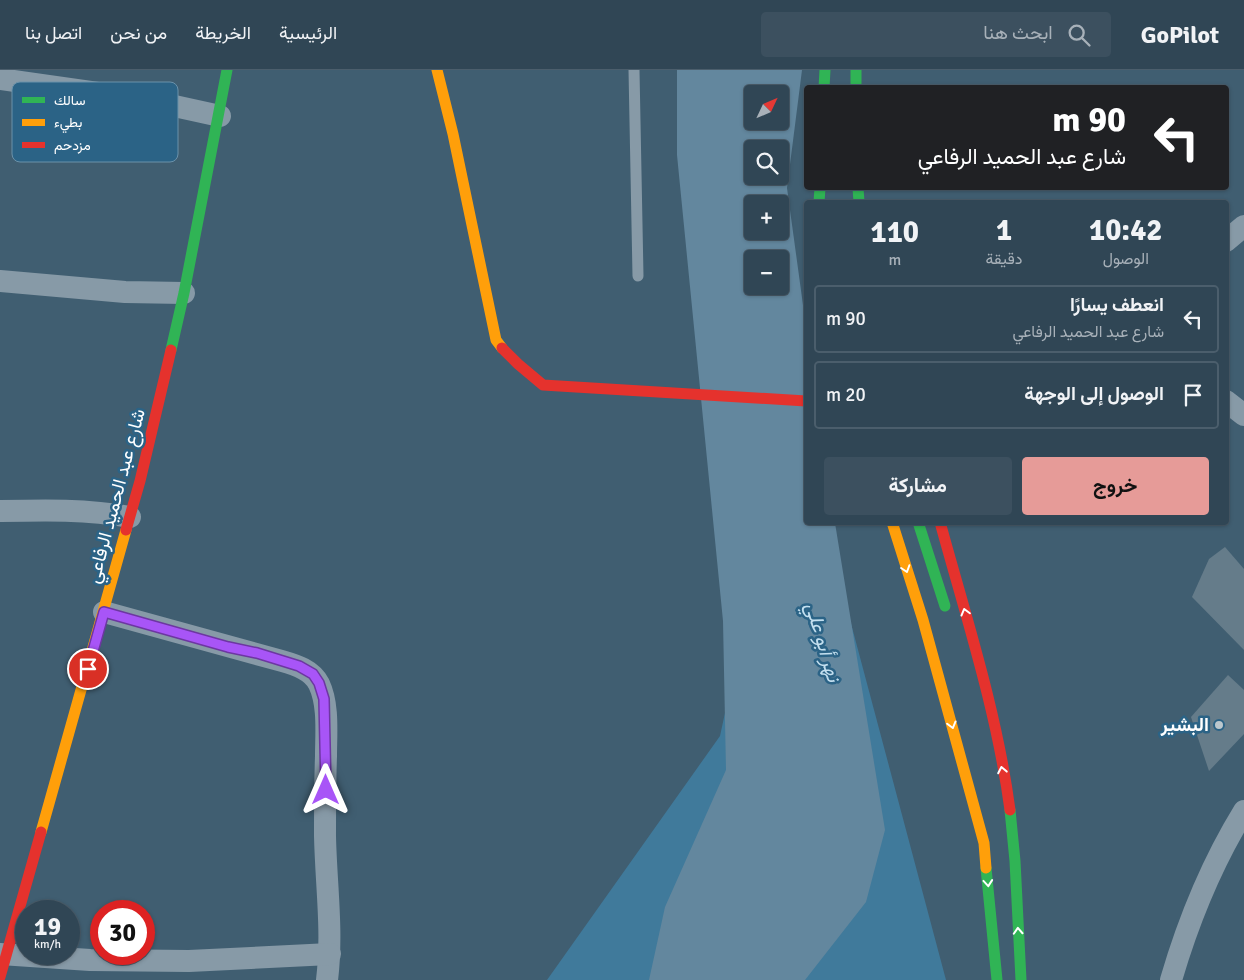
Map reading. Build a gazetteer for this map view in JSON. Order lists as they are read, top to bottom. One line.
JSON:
{"streets":{"street":["شارع عبد الحميد الرفاعي"]},"water":["نهر أبو علي"],"places":["البشير"],"legend":["سالك","بطيء","مزدحم"],"north":"top right","page":{"header":"GoPilot","search":"ابحث هنا","nav":["الرئيسية","الخريطة","من نحن","اتصل بنا"],"map_buttons":["+","−"],"turn":["90 m","شارع عبد الحميد الرفاعي"],"eta":["10:42","الوصول","1","دقيقة","110","m"],"list":[{"name":"انعطف يسارًا","note":"شارع عبد الحميد الرفاعي","value":"90 m"},{"name":"الوصول إلى الوجهة","value":"20 m"}],"buttons":["خروج","مشاركة"],"speed":"19 km/h","limit":"30"}}
